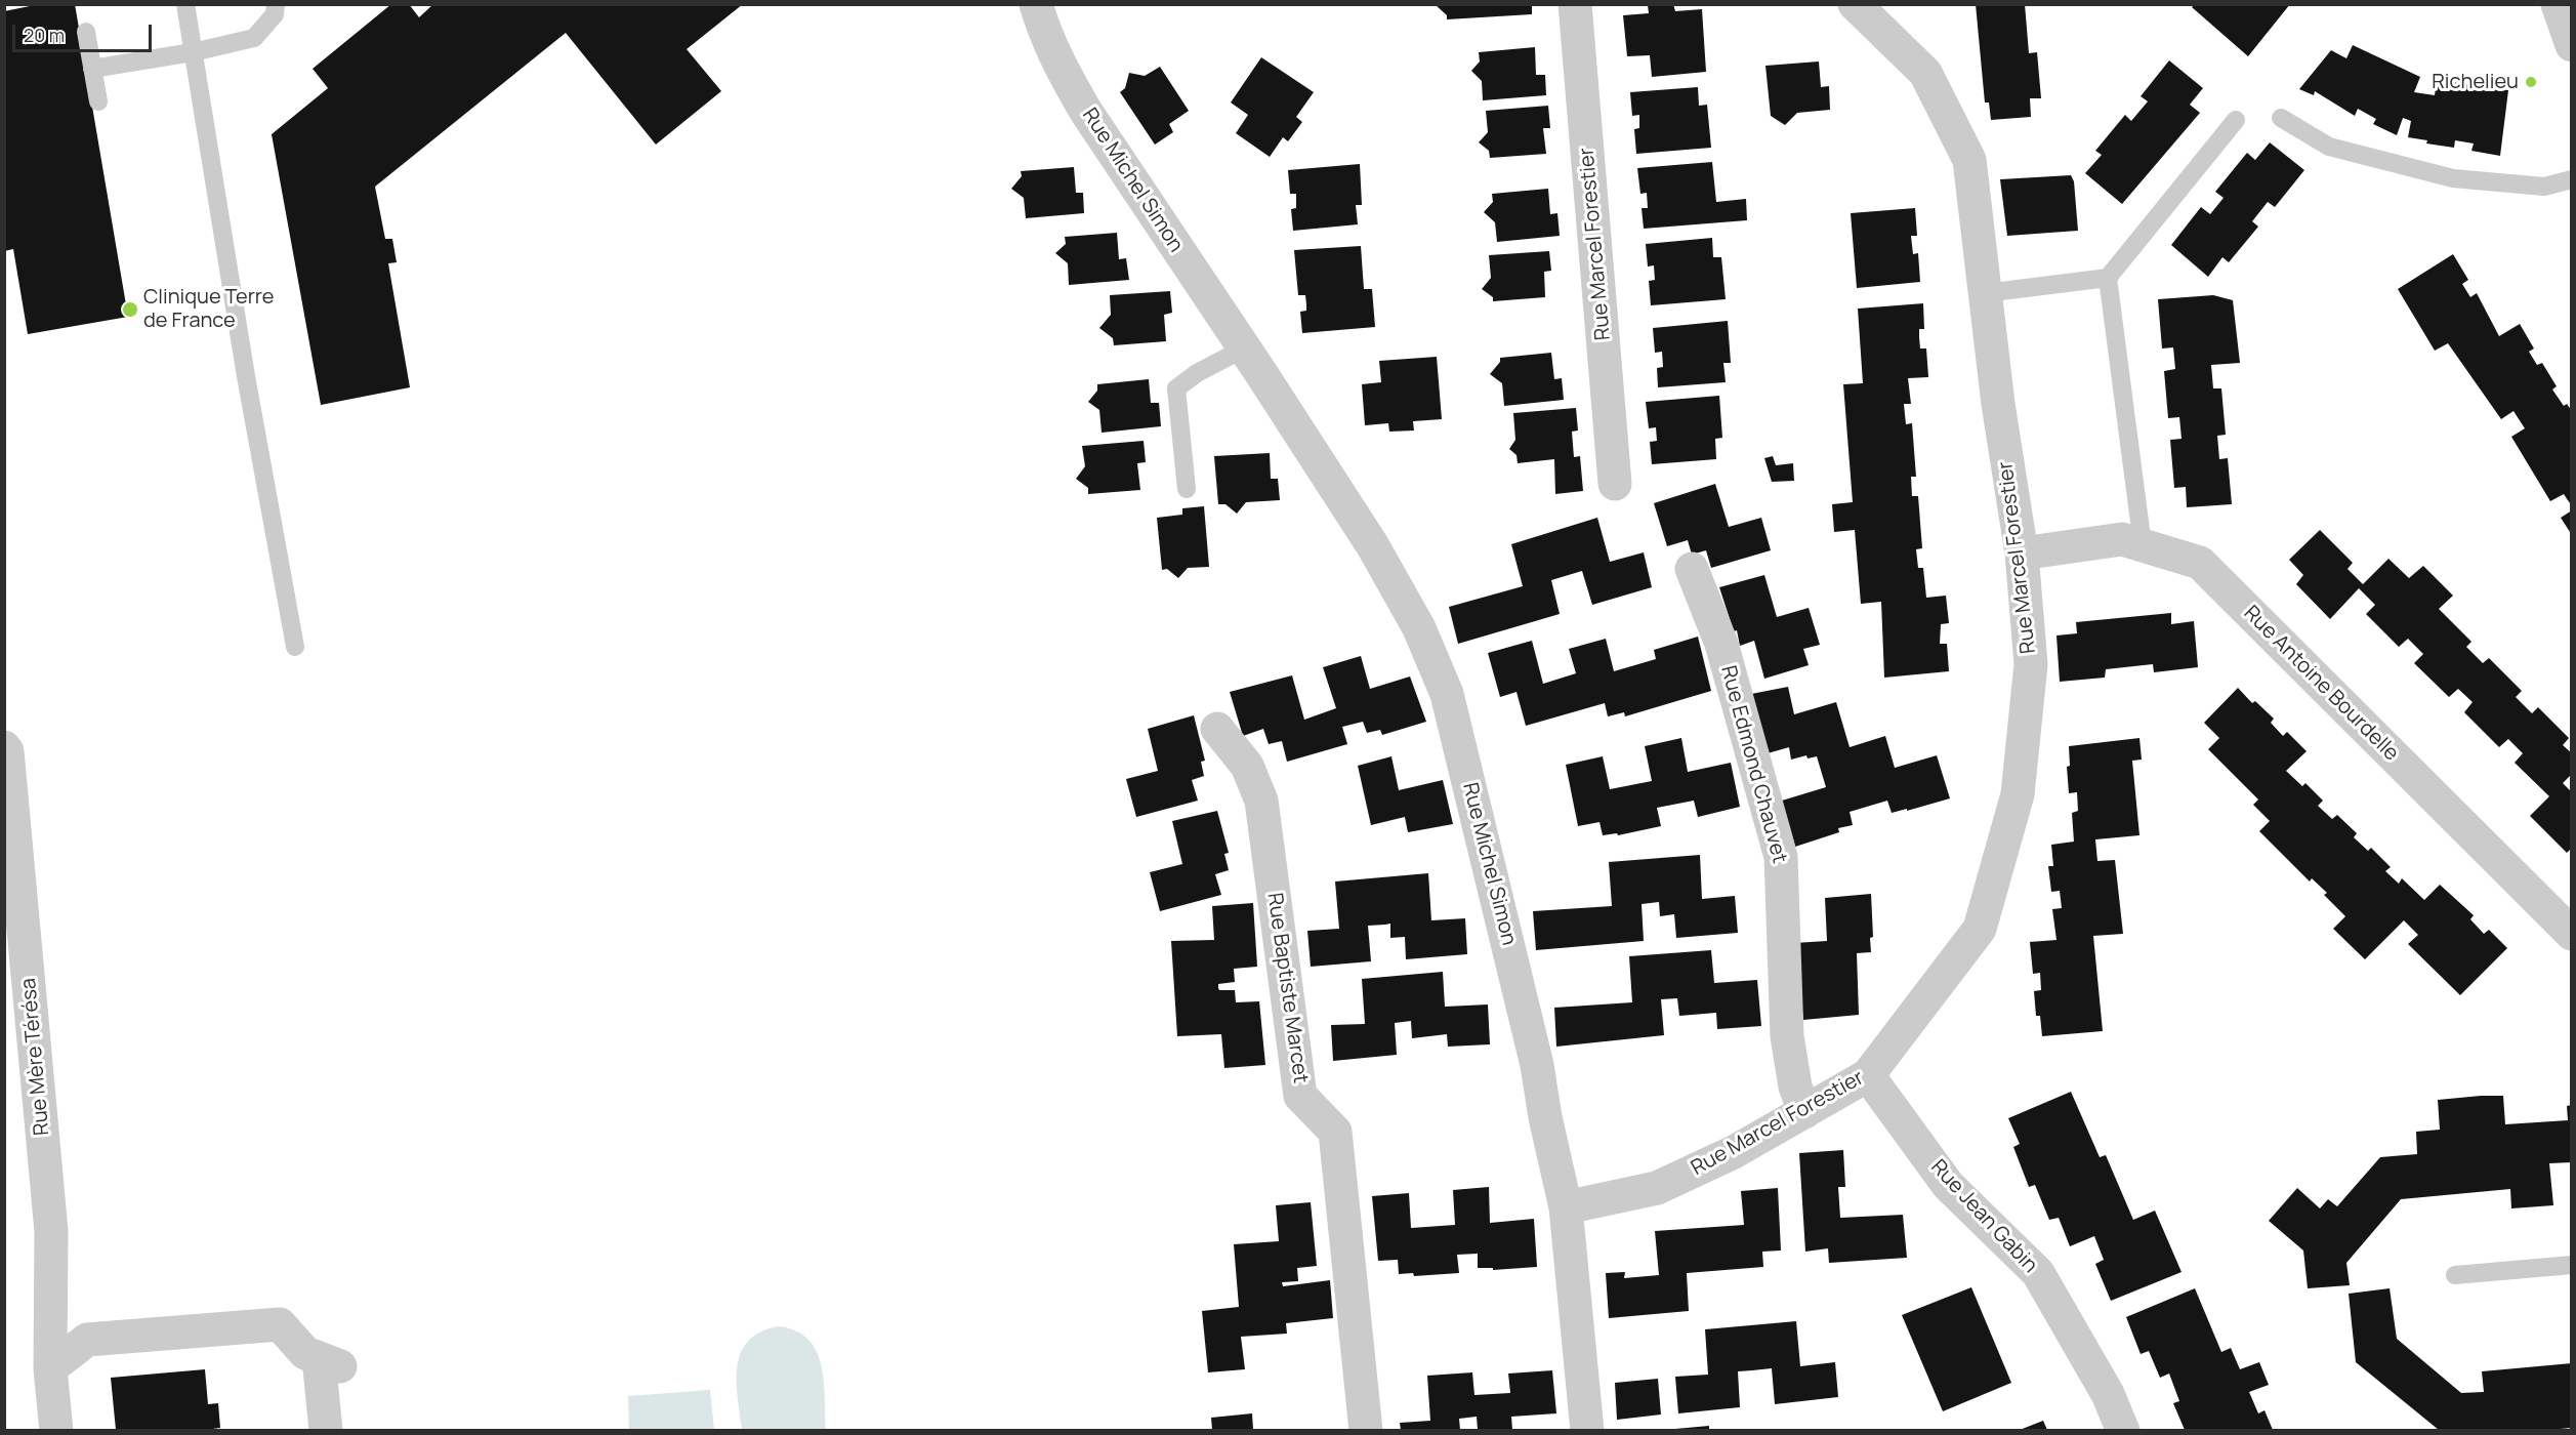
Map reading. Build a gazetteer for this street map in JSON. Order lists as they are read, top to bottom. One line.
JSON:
{"streets":{"street":["Rue Michel Simon","Rue Marcel Forestier","Rue Antoine Bourdelle","Rue Edmond Chauvet","Rue Baptiste Marcet","Rue Mère Térésa","Rue Jean Gabin"]},"crossings":[["Rue Michel Simon","Rue Marcel Forestier"],["Rue Marcel Forestier","Rue Antoine Bourdelle"],["Rue Marcel Forestier","Rue Edmond Chauvet"],["Rue Marcel Forestier","Rue Jean Gabin"]],"places":["Richelieu","Clinique Terre de France"],"scale_bar":"20 m"}
